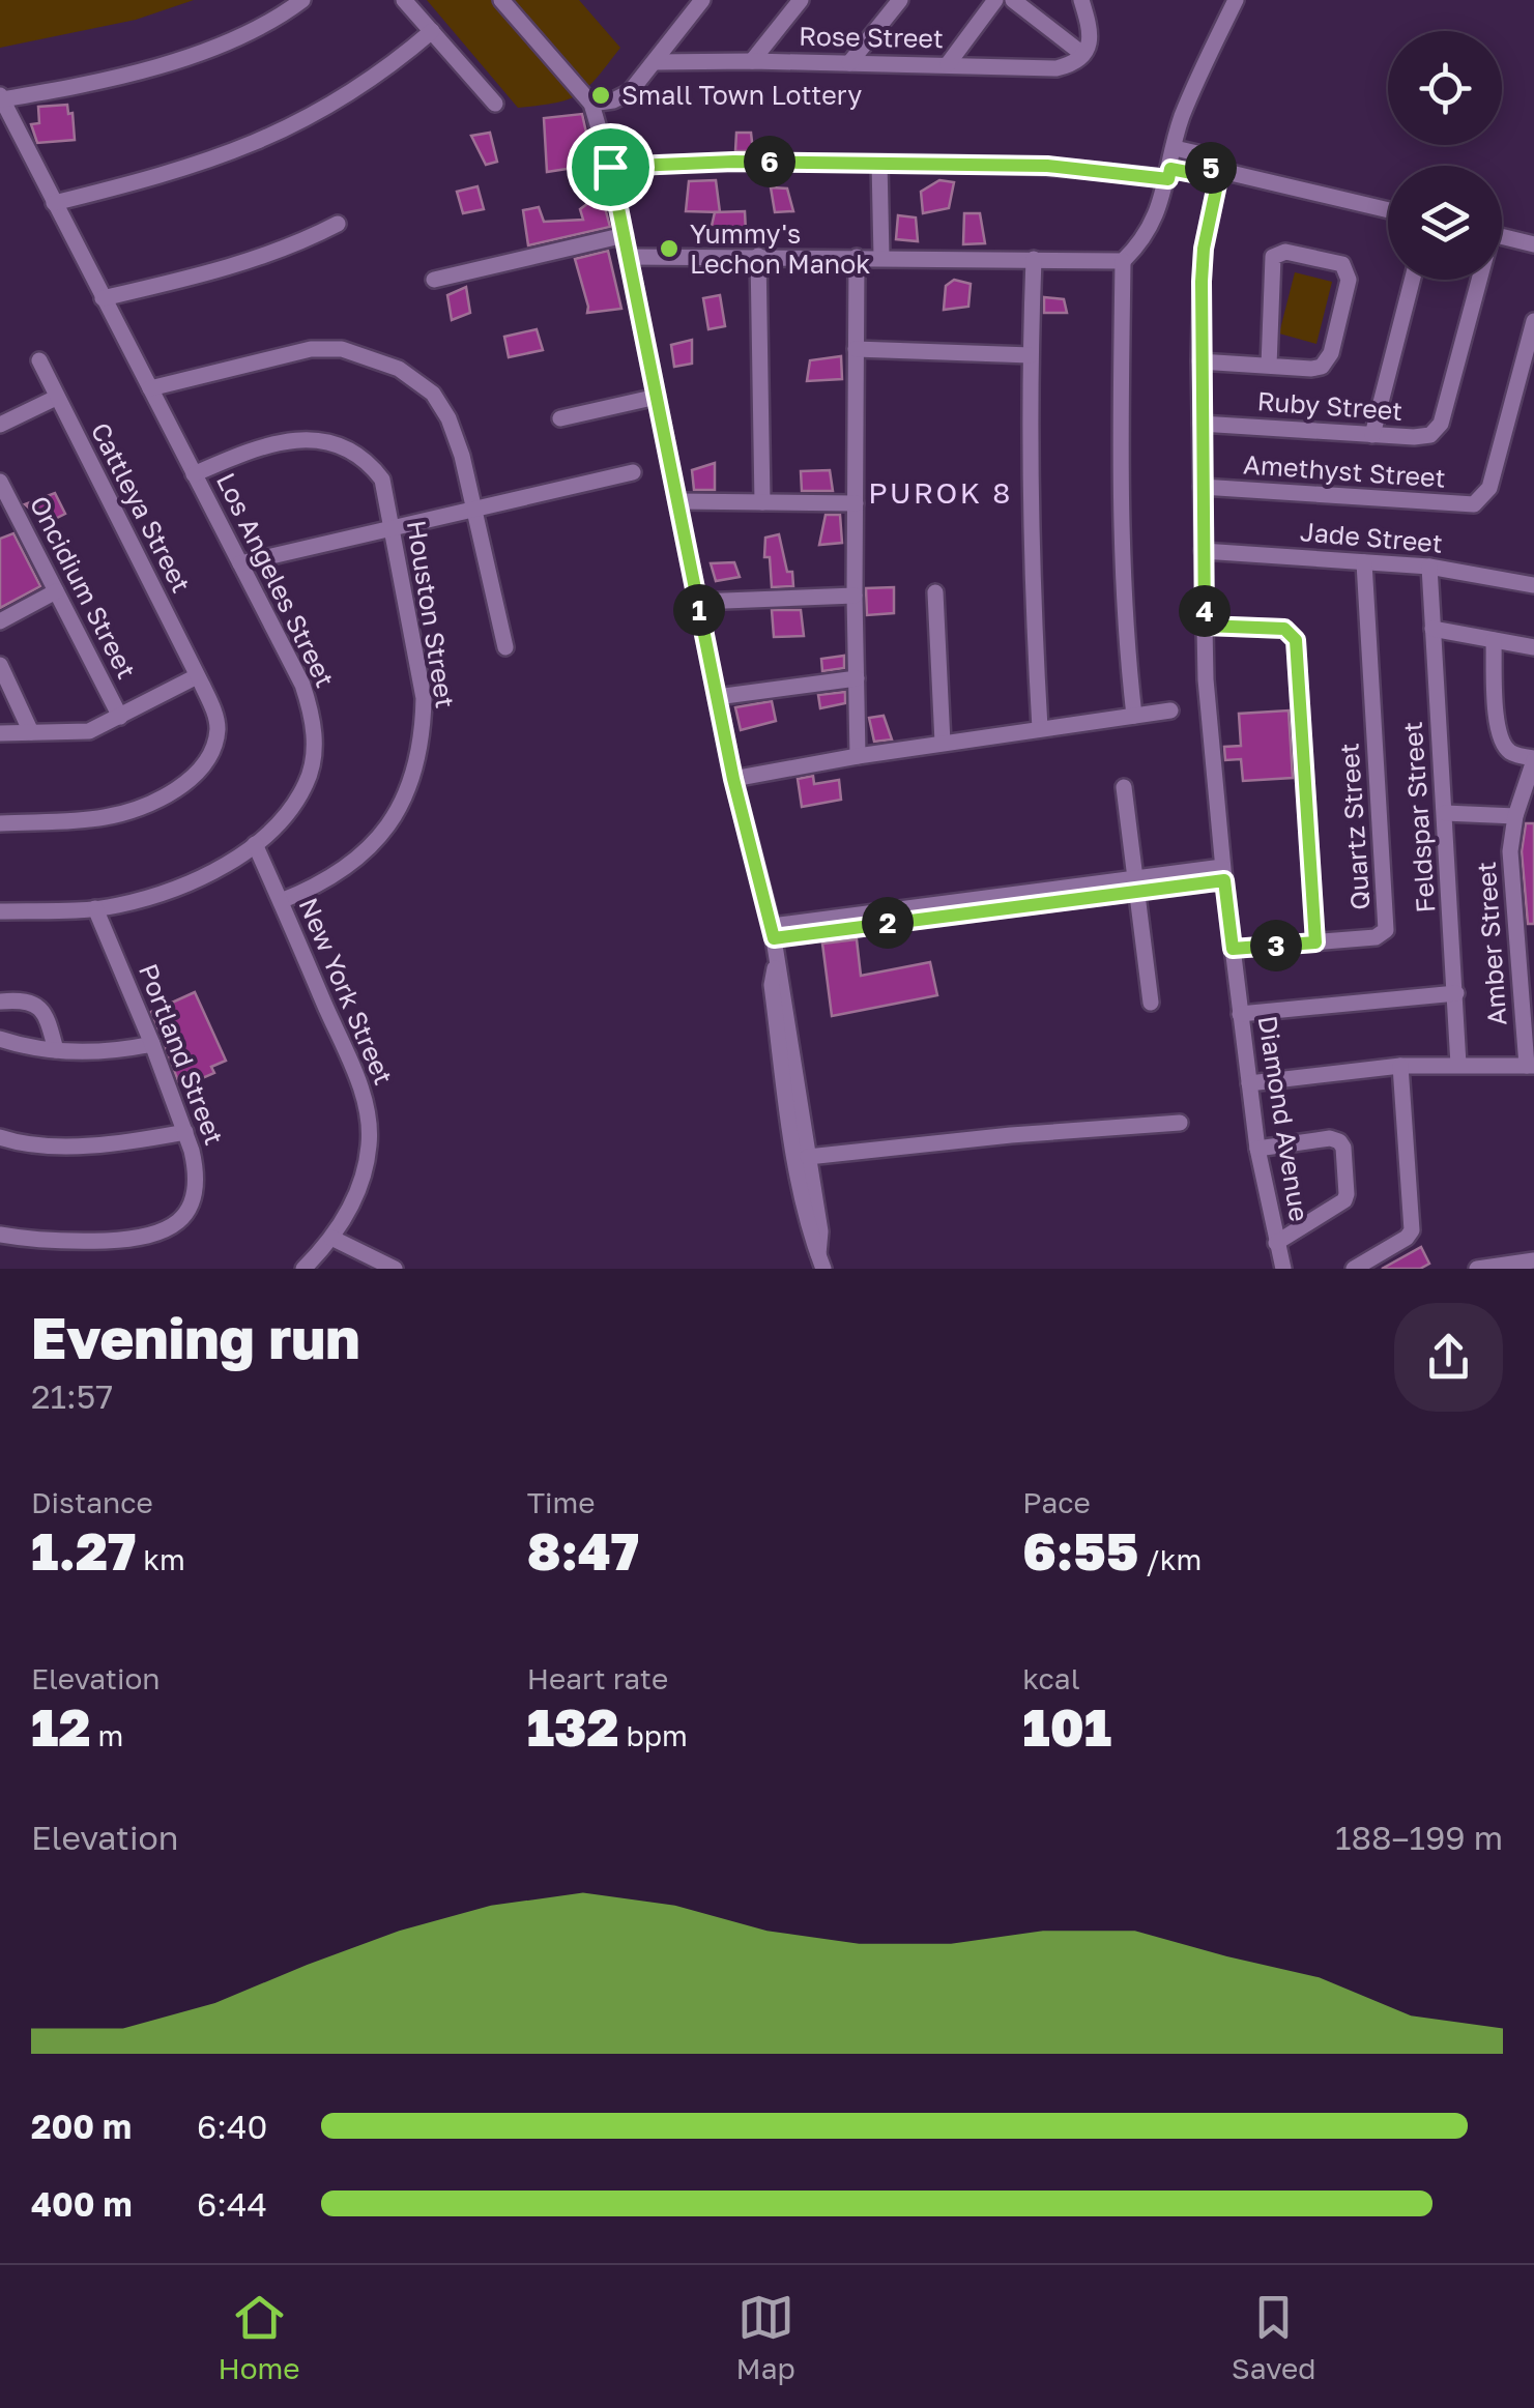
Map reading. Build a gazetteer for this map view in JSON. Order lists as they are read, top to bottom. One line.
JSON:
{"streets":{"street":["Rose Street","Ruby Street","Amethyst Street","Cattleya Street","Jade Street","Los Angeles Street","Oncidium Street","Houston Street","Feldspar Street","Quartz Street","Amber Street","New York Street","Portland Street","Diamond Avenue"]},"crossings":[["Ruby Street","Diamond Avenue"],["Amethyst Street","Diamond Avenue"],["Jade Street","Feldspar Street"],["Jade Street","Quartz Street"],["Jade Street","Diamond Avenue"],["Los Angeles Street","Houston Street"],["Los Angeles Street","New York Street"],["Los Angeles Street","Portland Street"],["Houston Street","New York Street"],["Quartz Street","Diamond Avenue"]],"districts":["PUROK 8"],"places":["Small Town Lottery","Yummy's Lechon Manok"],"page":{"pins":["6","5","1","4","2","3"],"heading":["Evening run","21:57"],"stats":[["Distance","1.27 km"],["Time","8:47"],["Pace","6:55 /km"],["Elevation","12 m"],["Heart rate","132 bpm"],["kcal","101"]],"chart":["Elevation","188–199 m"],"list":[{"name":"200 m","note":"6:40"},{"name":"400 m","note":"6:44"}],"tabs":["Home","Map","Saved"]}}
